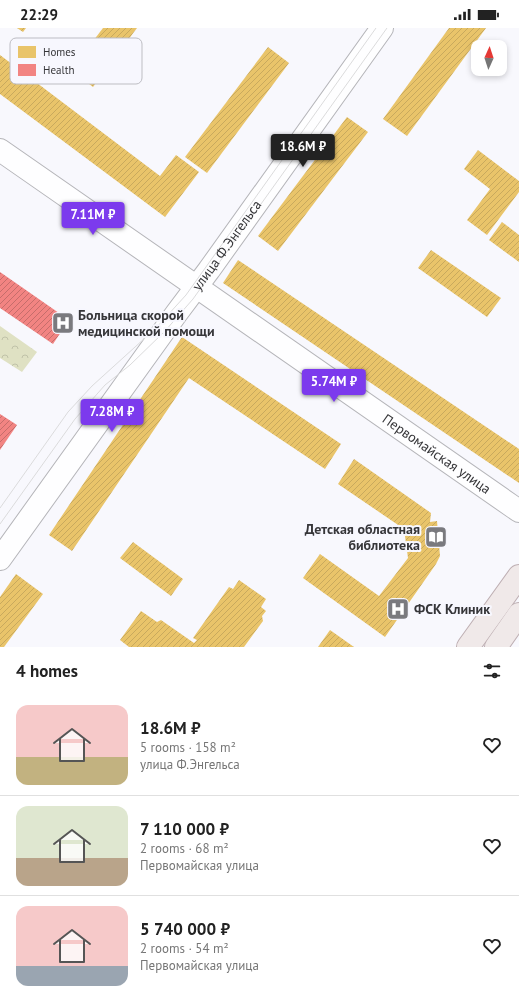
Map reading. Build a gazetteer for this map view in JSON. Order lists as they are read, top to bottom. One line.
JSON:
{"streets":{"street":["улица Ф.Энгельса","Первомайская улица"]},"crossings":[["улица Ф.Энгельса","Первомайская улица"]],"places":{"hospital":["Больница скорой медицинской помощи","ФСК Клиник"],"library":["Детская областная библиотека"]},"legend":["Homes","Health"],"north":"top","page":{"status":"22:29","price":["18.6M ₽","7.11M ₽","5.74M ₽","7.28M ₽"],"heading":"4 homes","list":[{"name":"18.6M ₽","note":"5 rooms · 158 m² · улица Ф.Энгельса"},{"name":"7 110 000 ₽","note":"2 rooms · 68 m² · Первомайская улица"},{"name":"5 740 000 ₽","note":"2 rooms · 54 m² · Первомайская улица"}]}}
